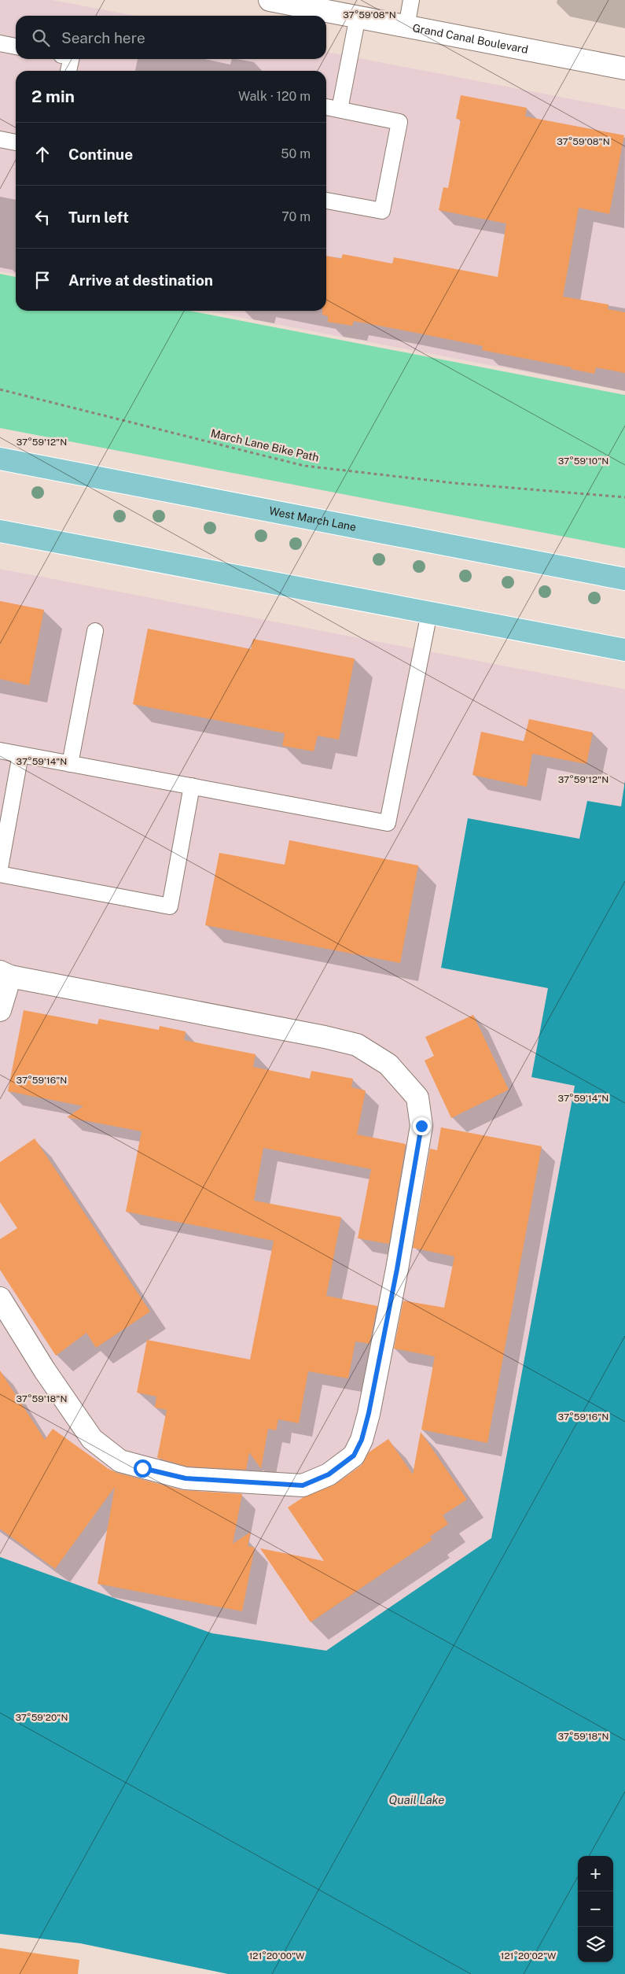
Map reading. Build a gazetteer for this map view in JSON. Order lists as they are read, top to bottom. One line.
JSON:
{"streets":{"main road":["West March Lane"],"street":["Grand Canal Boulevard"],"path":["March Lane Bike Path"]},"water":["Quail Lake"],"page":{"search":"Search here","heading":["2 min","Walk · 120 m"],"list":[["Continue","50 m"],["Turn left","70 m"],"Arrive at destination"],"map_buttons":["+","−"]},"coordinates":["37°59'08\"N","37°59'12\"N","37°59'10\"N","37°59'14\"N","37°59'16\"N","37°59'18\"N","37°59'20\"N","121°20'00\"W","121°20'02\"W"]}
